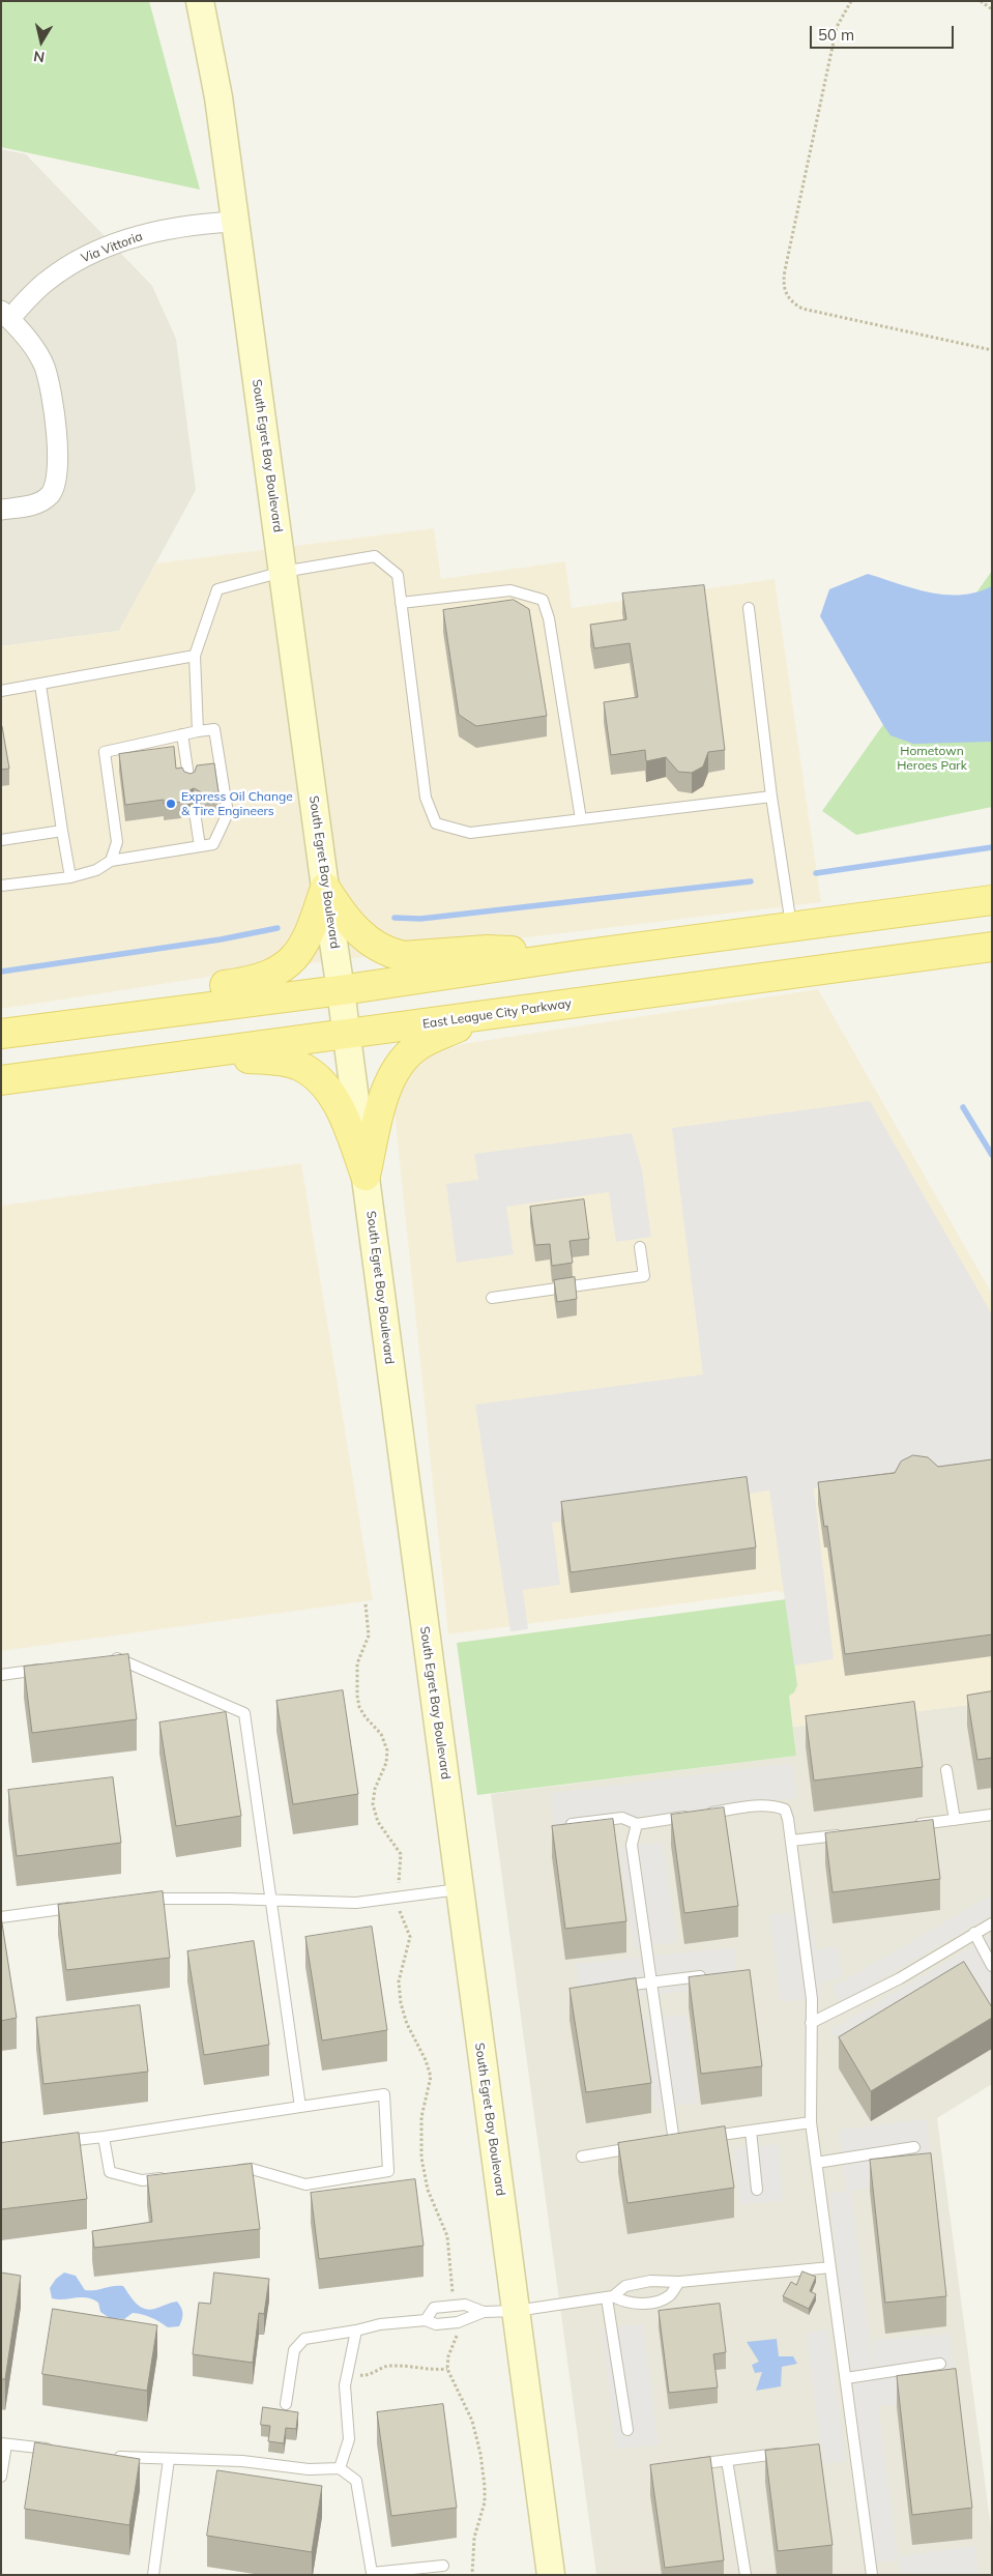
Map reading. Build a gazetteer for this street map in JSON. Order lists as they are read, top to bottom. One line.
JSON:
{"streets":{"main road":["South Egret Bay Boulevard","East League City Parkway"],"street":["Via Vittoria"]},"crossings":[["Via Vittoria","South Egret Bay Boulevard"],["South Egret Bay Boulevard","East League City Parkway"]],"parks":["Hometown Heroes Park"],"places":["Express Oil Change & Tire Engineers"],"scale_bar":"50 m","north":"bottom"}
